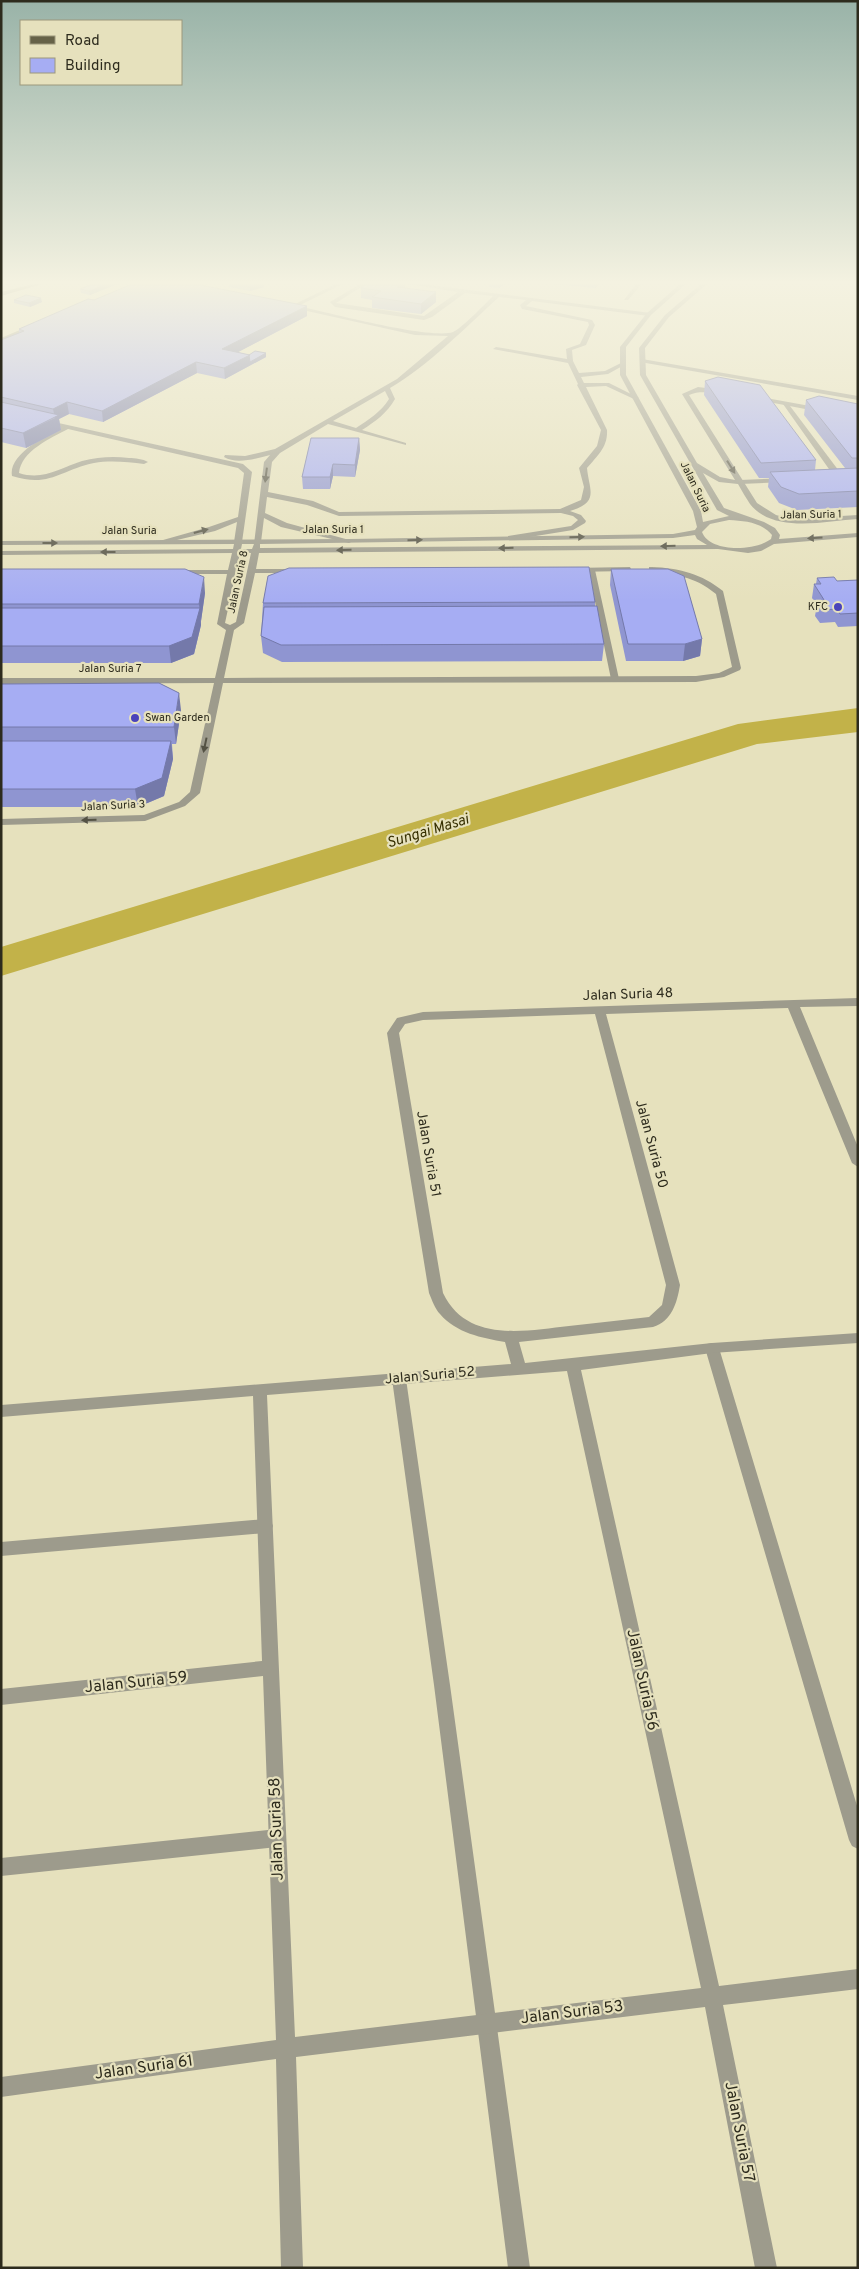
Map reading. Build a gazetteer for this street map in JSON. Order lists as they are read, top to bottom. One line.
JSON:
{"streets":{"street":["Jalan Suria","Jalan Suria 1","Jalan Suria 8","Jalan Suria 7","Jalan Suria 3","Jalan Suria 48","Jalan Suria 50","Jalan Suria 51","Jalan Suria 52","Jalan Suria 56","Jalan Suria 59","Jalan Suria 58","Jalan Suria 53","Jalan Suria 61","Jalan Suria 57"]},"crossings":[["Jalan Suria","Jalan Suria 1"],["Jalan Suria","Jalan Suria 8"],["Jalan Suria 1","Jalan Suria 8"],["Jalan Suria 8","Jalan Suria 7"],["Jalan Suria 8","Jalan Suria 3"],["Jalan Suria 7","Jalan Suria 3"],["Jalan Suria 48","Jalan Suria 50"],["Jalan Suria 48","Jalan Suria 51"],["Jalan Suria 50","Jalan Suria 51"],["Jalan Suria 52","Jalan Suria 56"],["Jalan Suria 52","Jalan Suria 58"],["Jalan Suria 56","Jalan Suria 53"],["Jalan Suria 56","Jalan Suria 57"],["Jalan Suria 59","Jalan Suria 58"],["Jalan Suria 58","Jalan Suria 53"],["Jalan Suria 58","Jalan Suria 61"],["Jalan Suria 53","Jalan Suria 61"],["Jalan Suria 53","Jalan Suria 57"]],"one_way":["Jalan Suria 3"],"water":["Sungai Masai"],"places":["KFC","Swan Garden"],"legend":["Road","Building"]}
